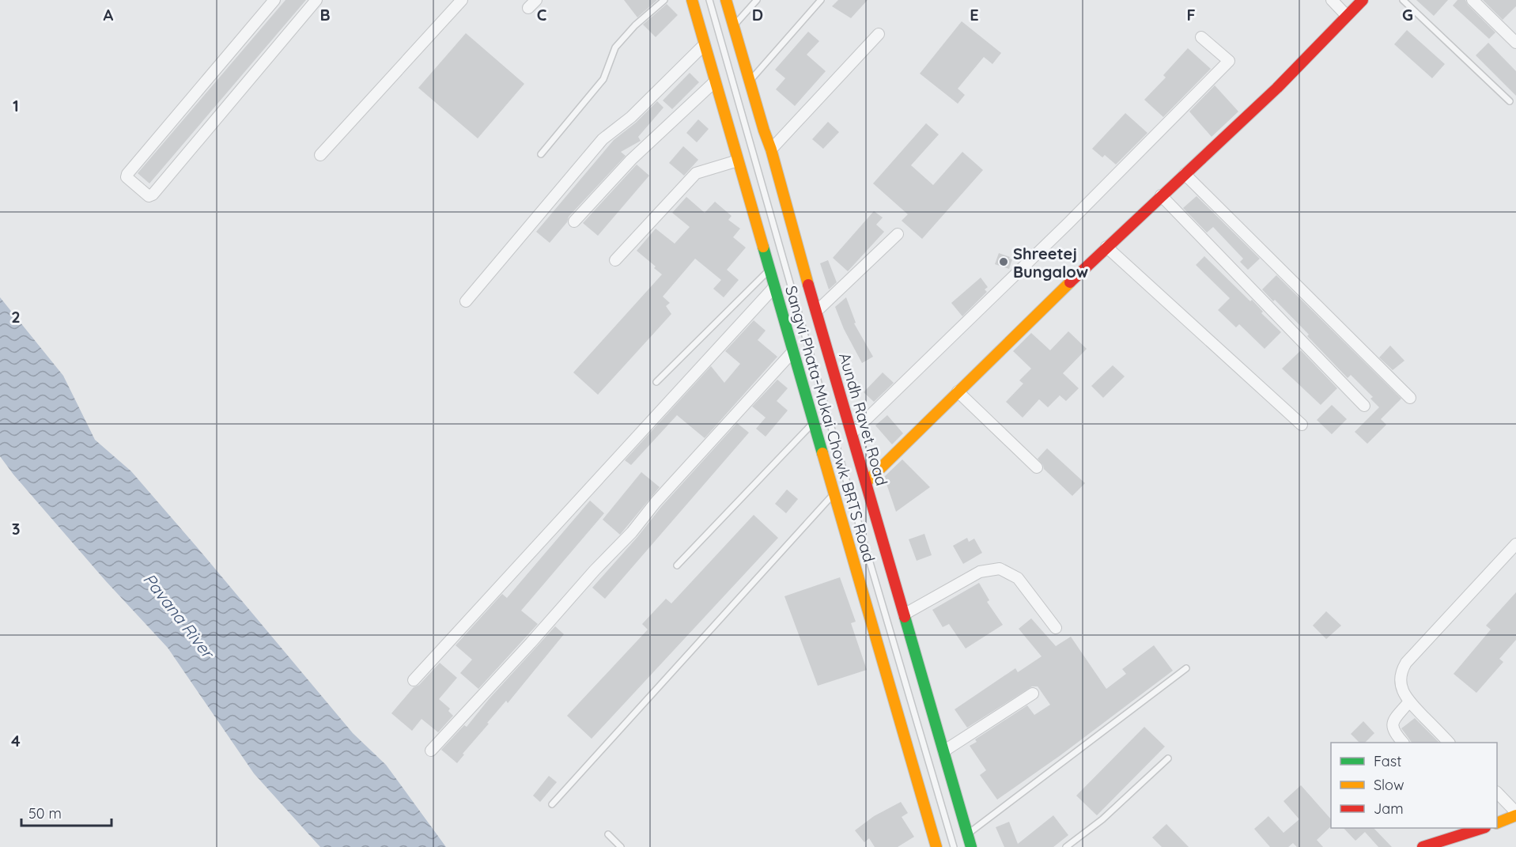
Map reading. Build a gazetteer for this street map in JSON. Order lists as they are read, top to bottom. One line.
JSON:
{"streets":{"main road":["Aundh Ravet Road"],"lane":["Sangvi Phata-Mukai Chowk BRTS Road"]},"water":["Pavana River"],"places":["Shreetej Bungalow"],"legend":["Fast","Slow","Jam"],"scale_bar":"50 m","grid":{"columns":["A","B","C","D","E","F","G"],"rows":["1","2","3","4"]}}
